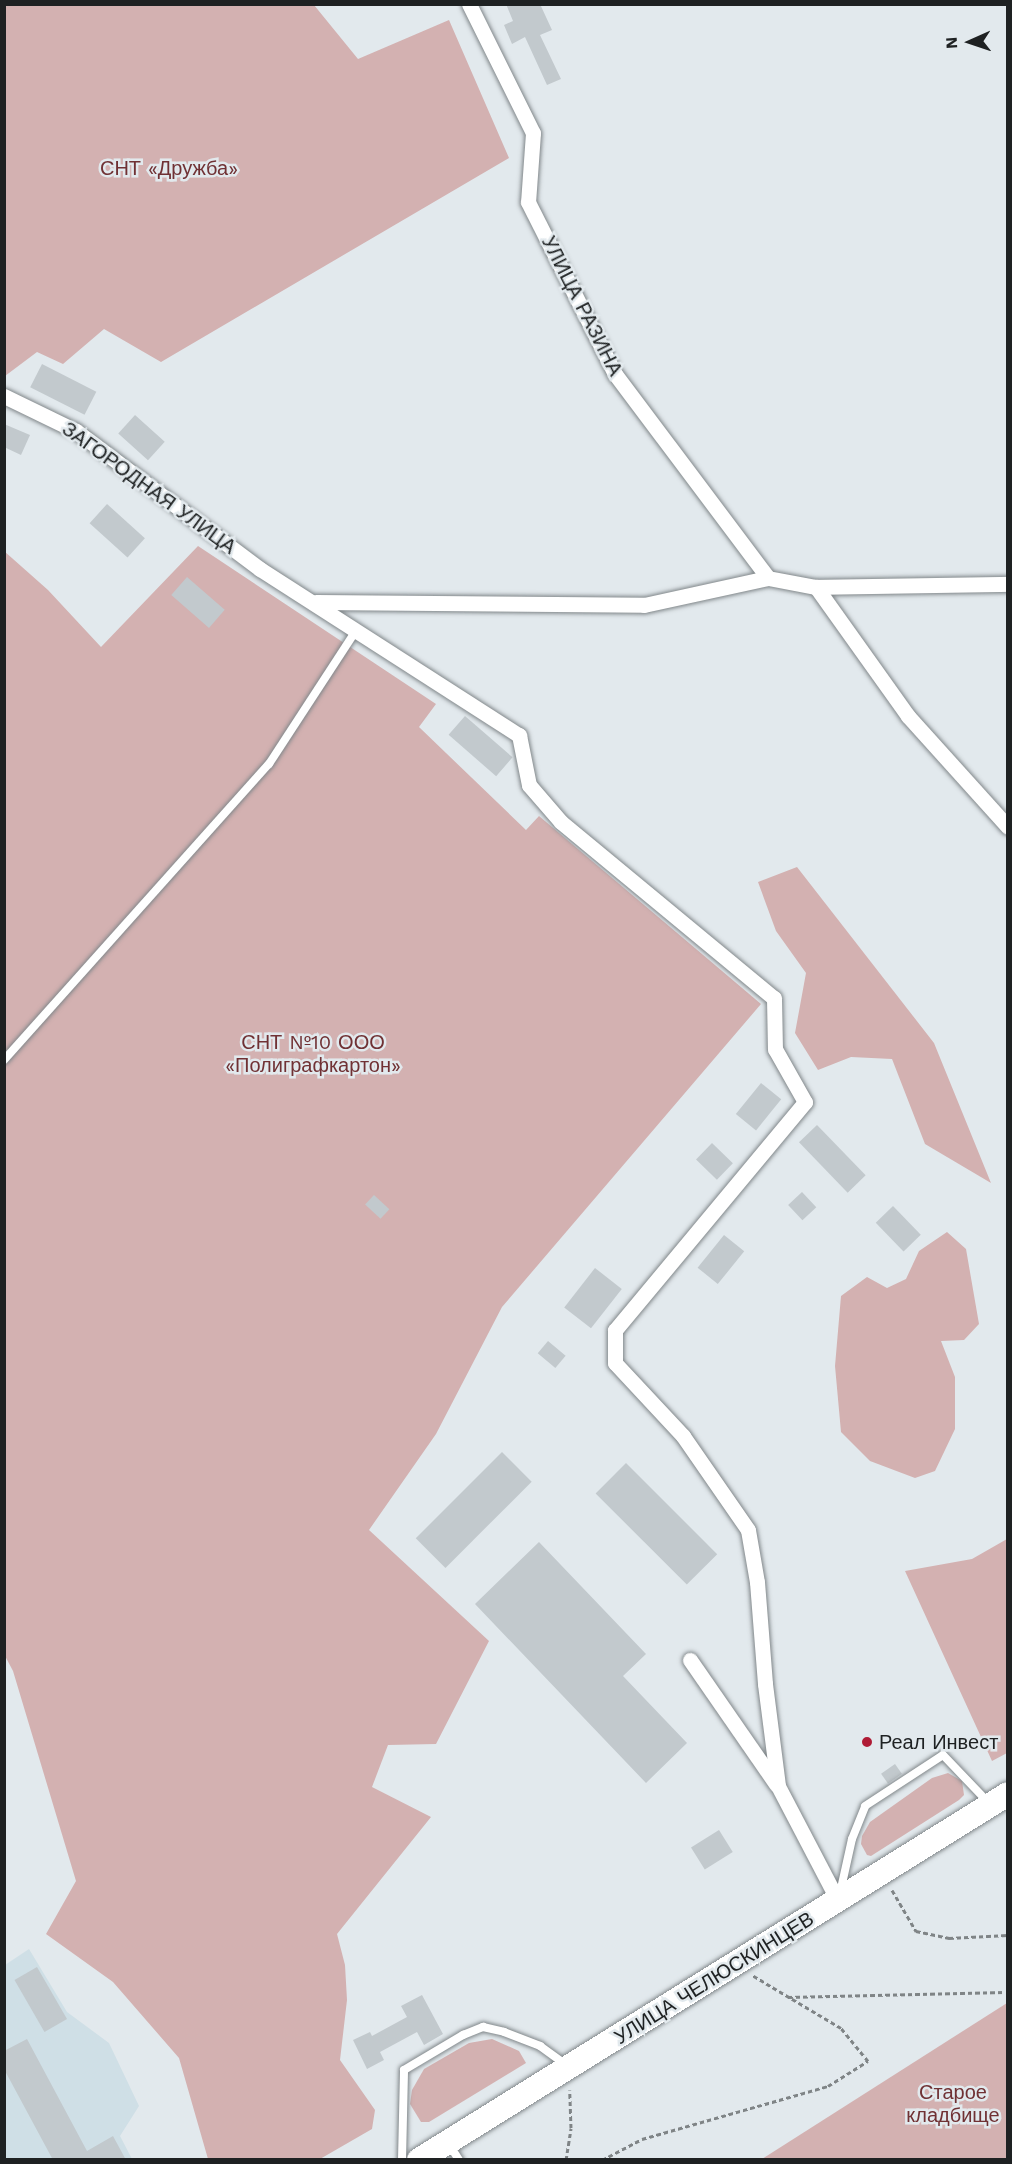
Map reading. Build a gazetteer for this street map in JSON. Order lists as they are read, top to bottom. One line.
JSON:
{"streets":{"main road":["УЛИЦА ЧЕЛЮСКИНЦЕВ"],"street":["УЛИЦА РАЗИНА","ЗАГОРОДНАЯ УЛИЦА"]},"parks":["СНТ «Дружба»","СНТ №10 ООО «Полиграфкартон»","Старое кладбище"],"places":["Реал Инвест"],"north":"left"}
